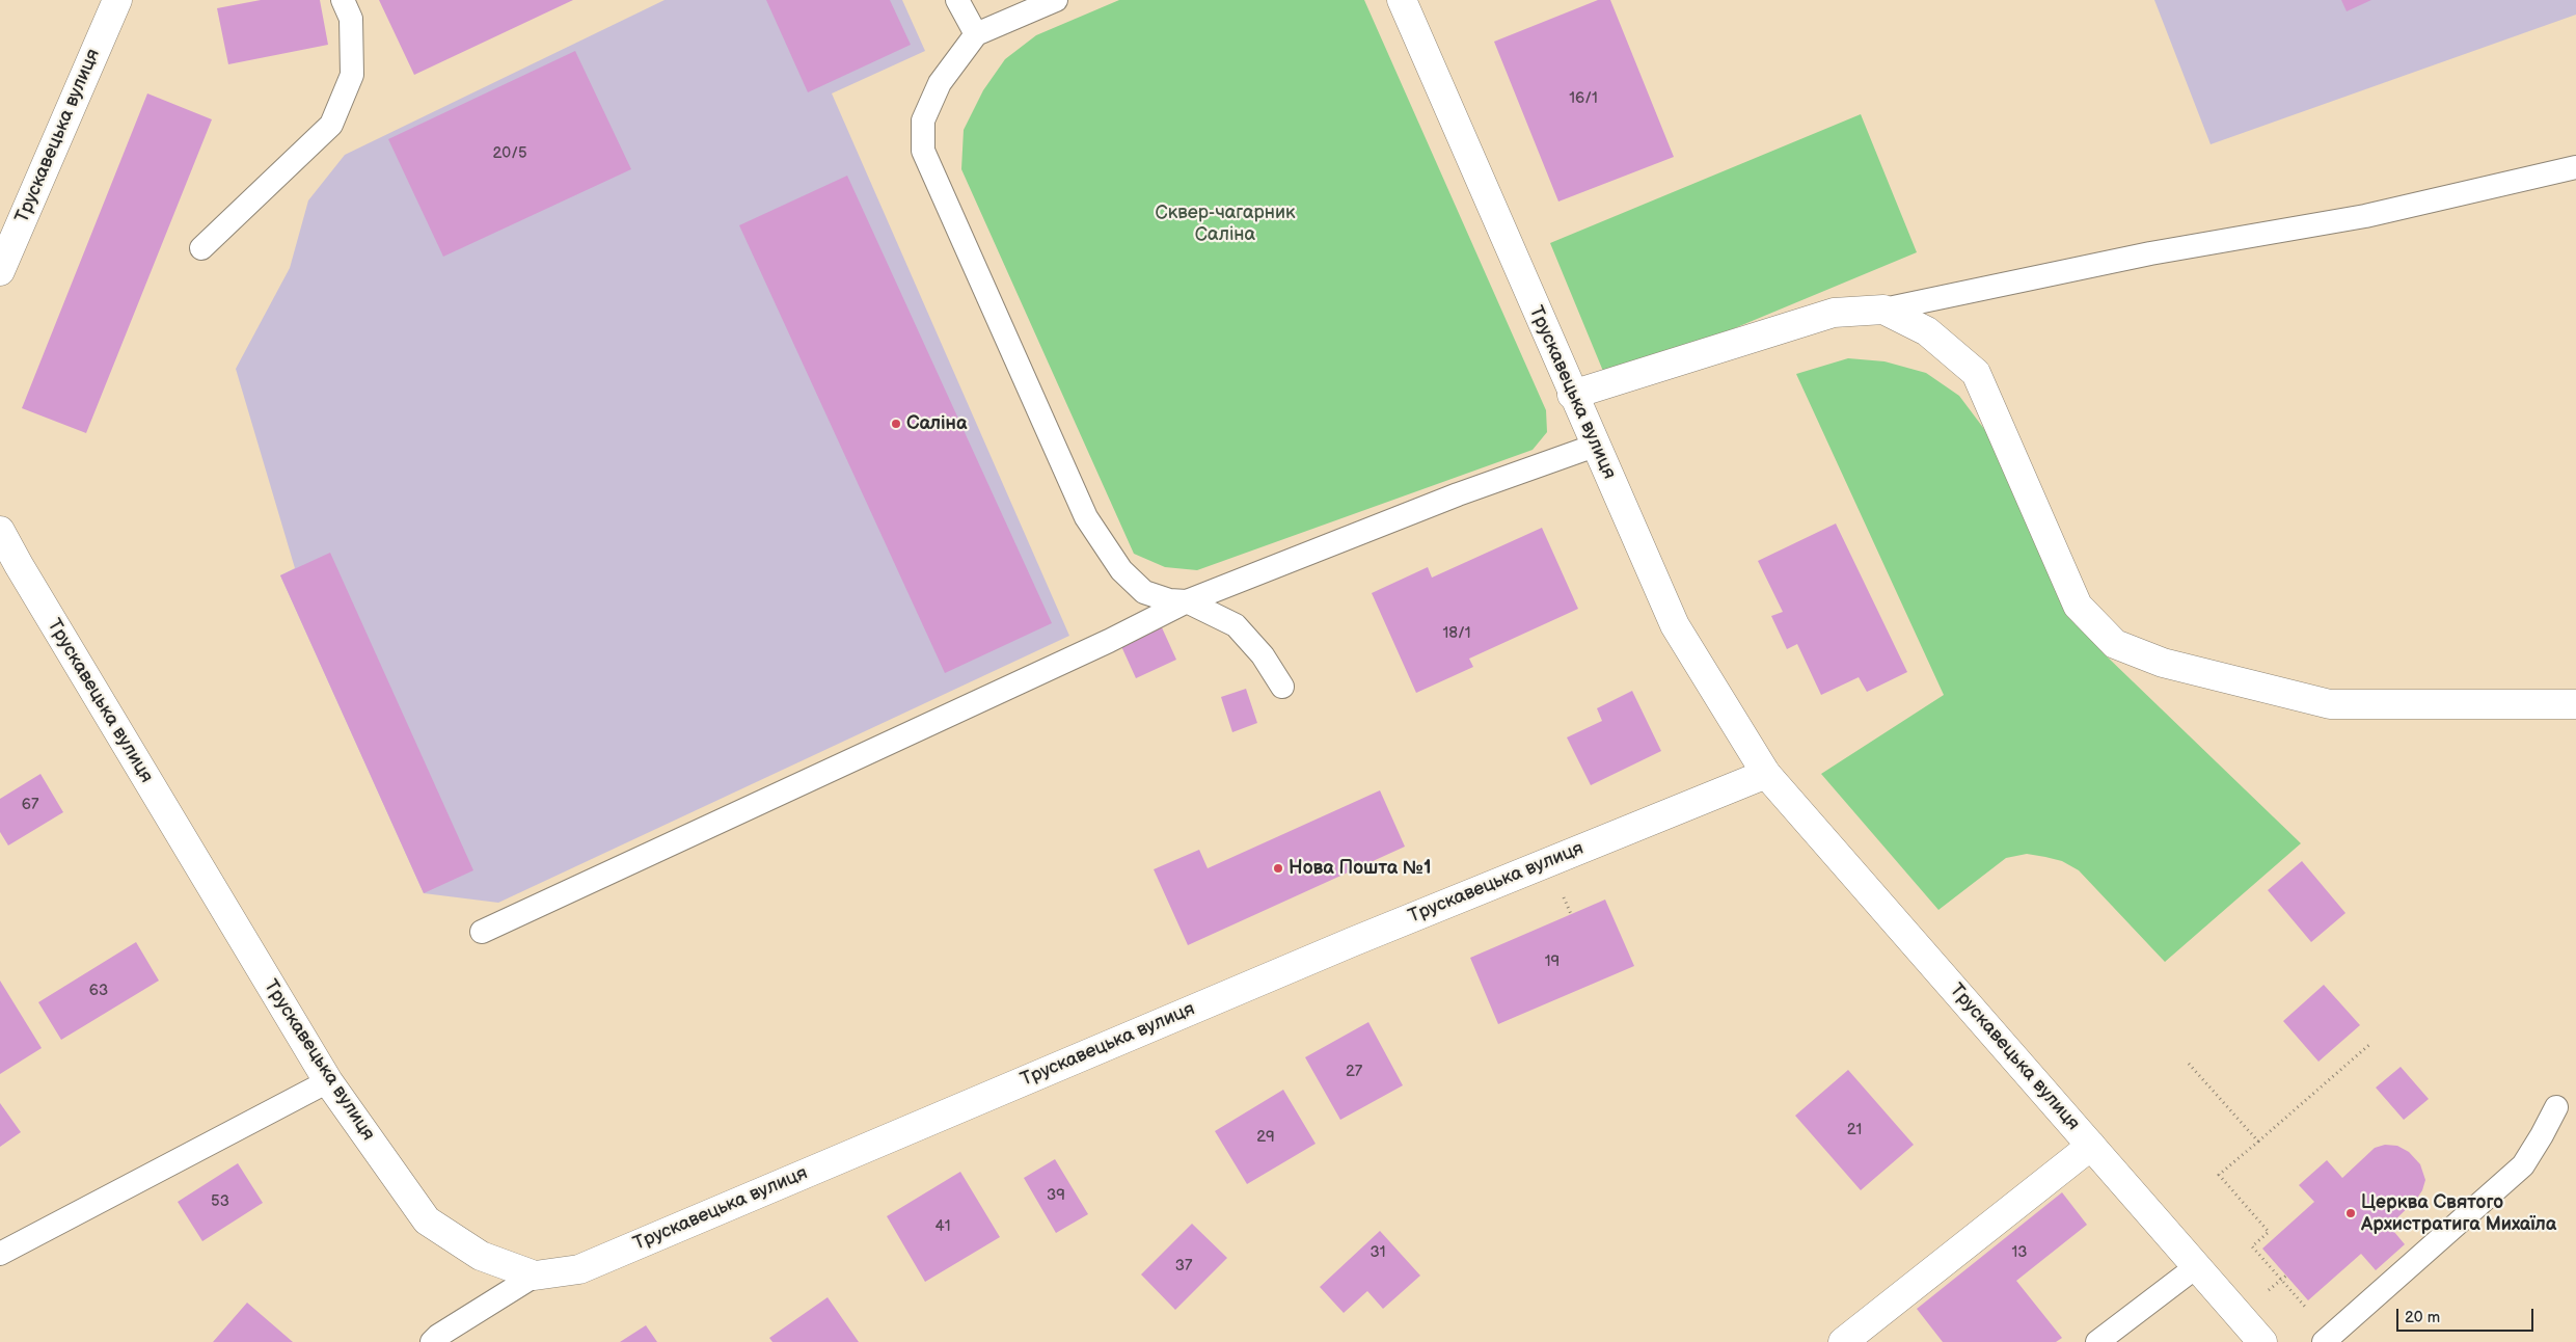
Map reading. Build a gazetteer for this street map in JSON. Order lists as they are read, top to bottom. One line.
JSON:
{"streets":{"street":["Трускавецька вулиця"]},"parks":["Сквер-чагарник Саліна"],"places":["Саліна","Нова Пошта №1","Церква Святого Архистратига Михаїла"],"house_numbers":["16/1","20/5","18/1","67","19","63","27","21","29","39","53","41","31","13","37"],"scale_bar":"20 m"}
